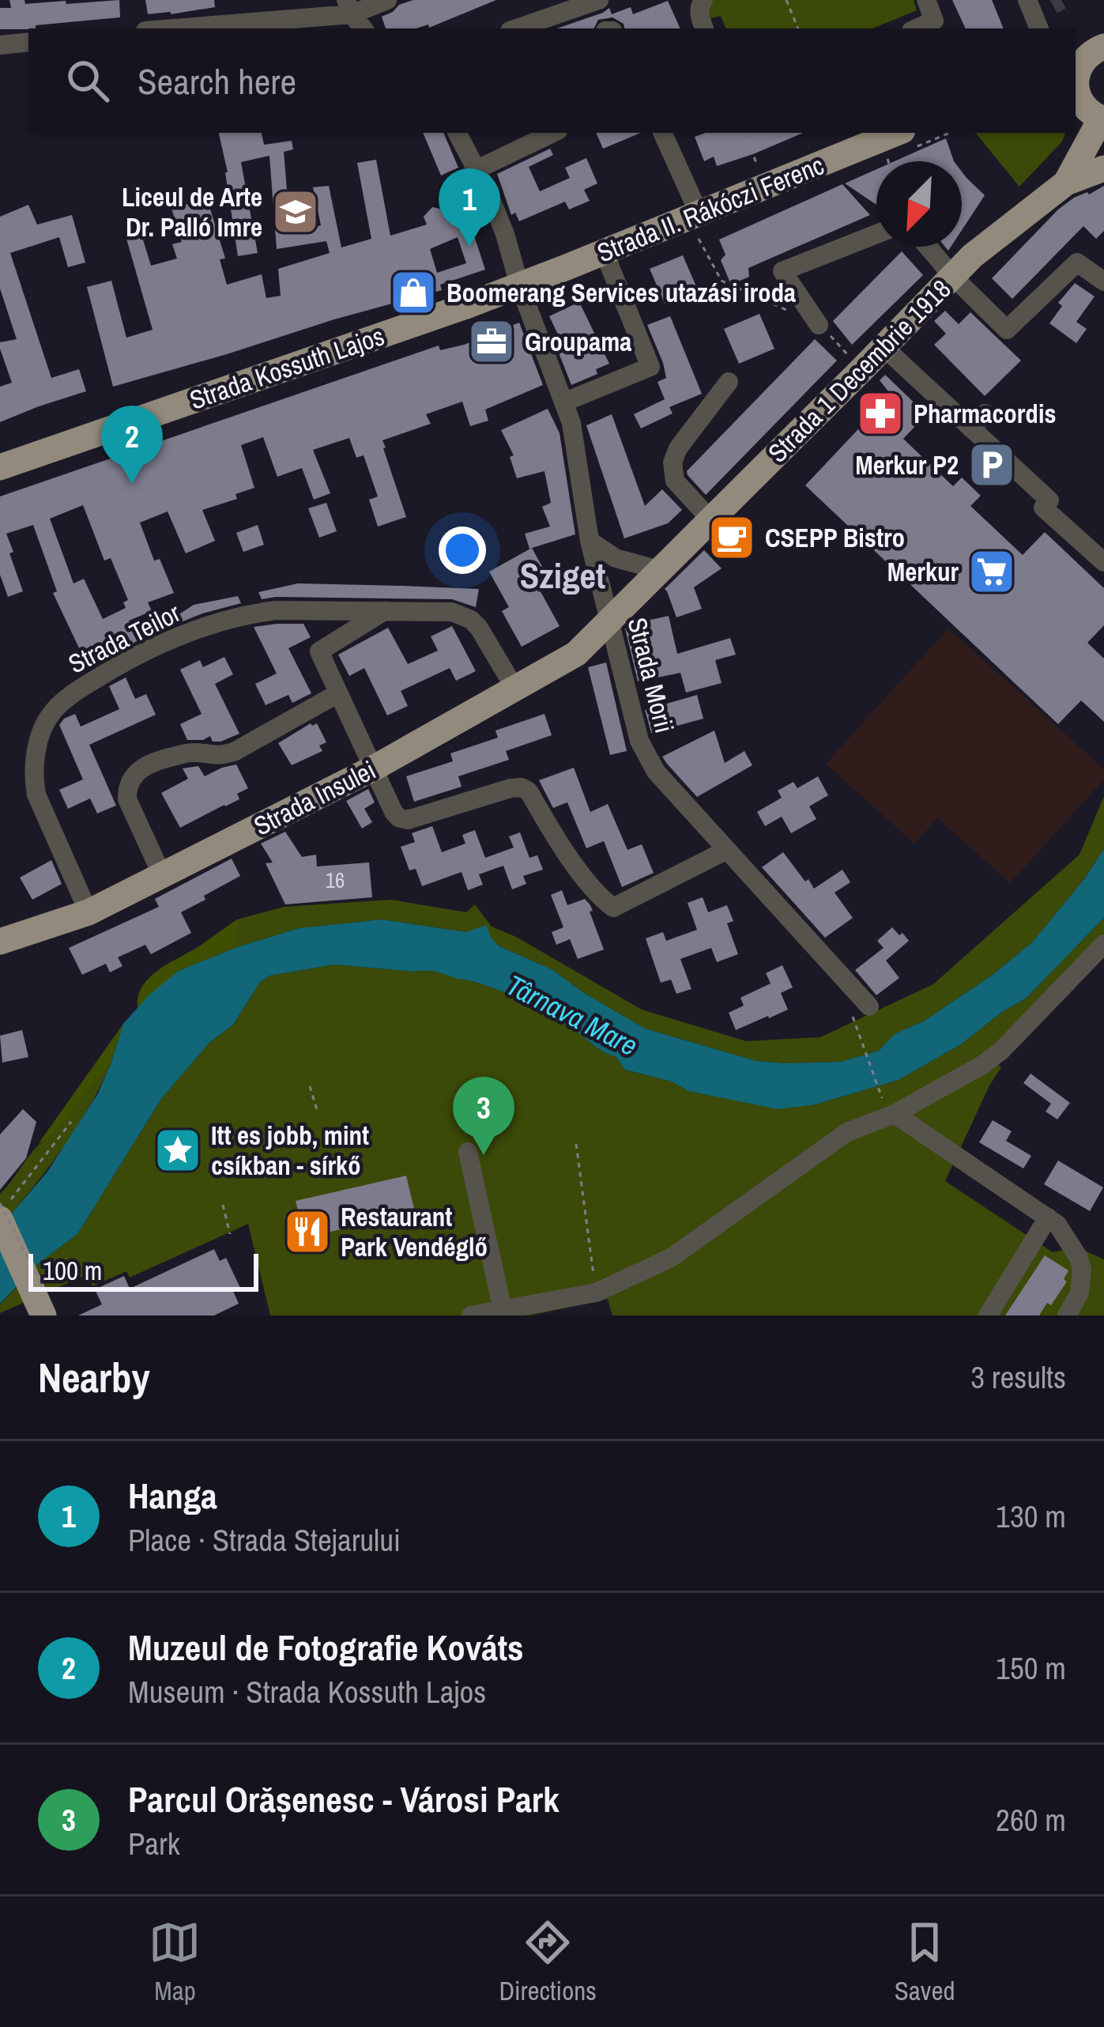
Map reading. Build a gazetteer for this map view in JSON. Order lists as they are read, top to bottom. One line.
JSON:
{"streets":{"main road":["Strada II. Rákóczi Ferenc","Strada Kossuth Lajos","Strada 1 Decembrie 1918","Strada Insulei"],"street":["Strada Teilor","Strada Morii"]},"crossings":[["Strada II. Rákóczi Ferenc","Strada Kossuth Lajos"],["Strada II. Rákóczi Ferenc","Strada Morii"],["Strada Kossuth Lajos","Strada Morii"],["Strada 1 Decembrie 1918","Strada Morii"],["Strada 1 Decembrie 1918","Strada Insulei"],["Strada Teilor","Strada Insulei"],["Strada Morii","Strada Insulei"]],"districts":["Sziget"],"water":["Târnava Mare"],"places":{"school or university":["Liceul de Arte Dr. Palló Imre"],"shop":["Boomerang Services utazási iroda"],"office":["Groupama"],"pharmacy":["Pharmacordis"],"parking":["Merkur P2"],"cafe":["CSEPP Bistro"],"supermarket":["Merkur"],"place":["Itt es jobb, mint csíkban - sírkő"],"restaurant":["Restaurant Park Vendéglő"]},"house_numbers":["16"],"scale_bar":"100 m","north":"bottom left","page":{"search":"Search here","pins":["1","2","3"],"scale":"100 m","heading":["Nearby","3 results"],"list":[{"mark":"1","name":"Hanga","note":"Place · Strada Stejarului","value":"130 m"},{"mark":"2","name":"Muzeul de Fotografie Kováts","note":"Museum · Strada Kossuth Lajos","value":"150 m"},{"mark":"3","name":"Parcul Orășenesc - Városi Park","note":"Park","value":"260 m"}],"nav":["Map","Directions","Saved"]}}
